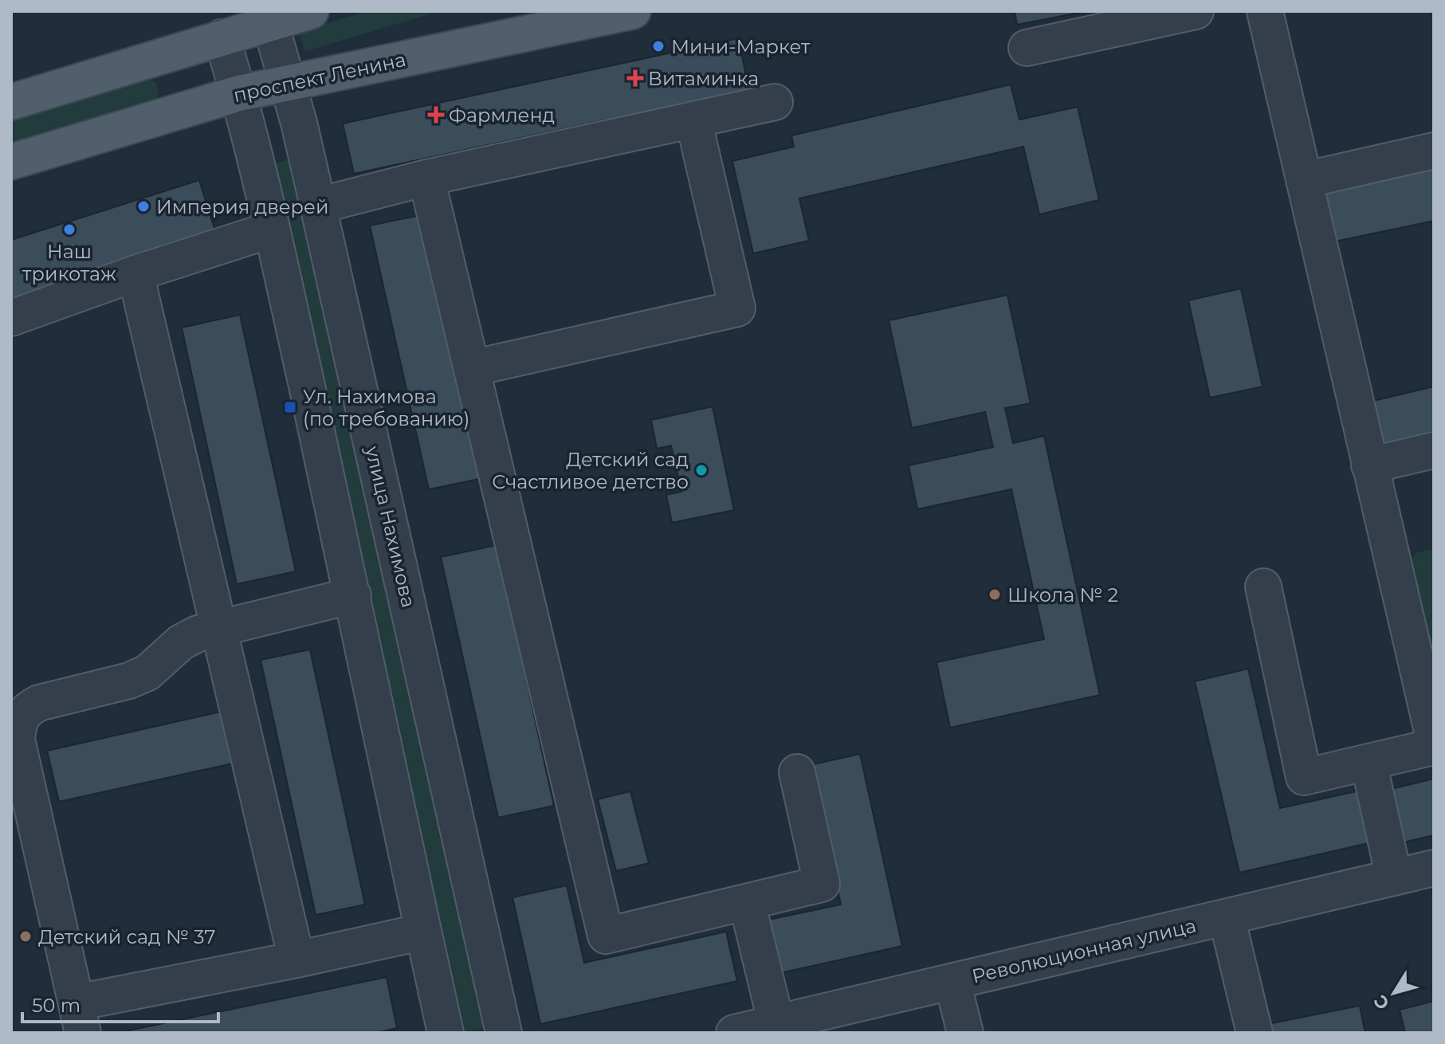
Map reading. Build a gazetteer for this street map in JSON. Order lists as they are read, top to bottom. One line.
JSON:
{"streets":{"main road":["проспект Ленина"],"street":["улица Нахимова","Революционная улица"]},"crossings":[["проспект Ленина","улица Нахимова"]],"places":{"other":["Мини-Маркет","Империя дверей","Наш трикотаж","Детский сад Счастливое детство","Школа № 2","Детский сад № 37"],"health":["Витаминка","Фармленд"],"transit":["Ул. Нахимова (по требованию)"]},"scale_bar":"50 m","north":"bottom left"}
